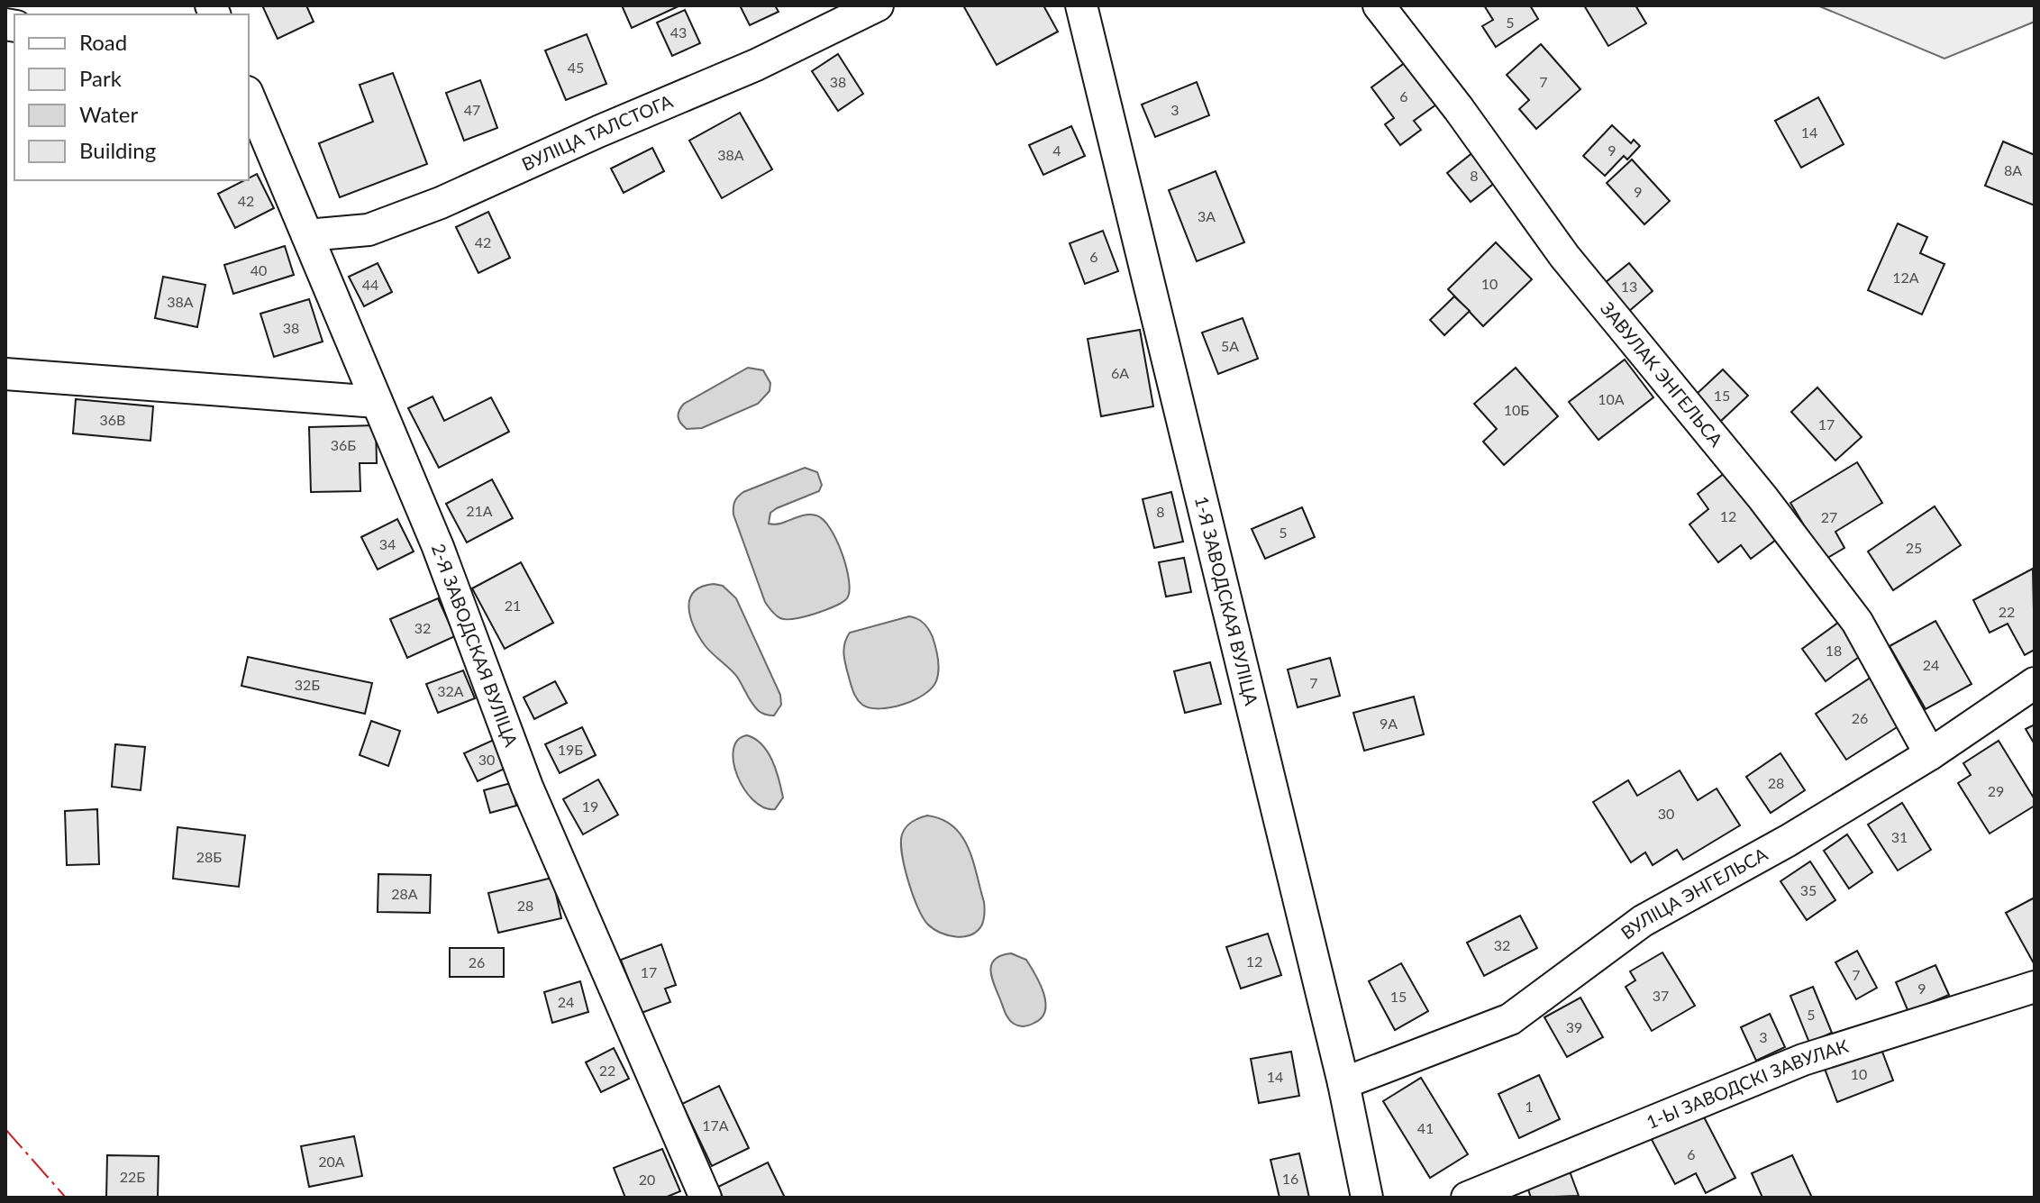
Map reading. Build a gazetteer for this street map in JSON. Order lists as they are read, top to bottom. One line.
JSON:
{"streets":{"street":["ВУЛІЦА ТАЛСТОГА","ЗАВУЛАК ЭНГЕЛЬСА","1-Я ЗАВОДСКАЯ ВУЛІЦА","2-Я ЗАВОДСКАЯ ВУЛІЦА","ВУЛІЦА ЭНГЕЛЬСА","1-Ы ЗАВОДСКІ ЗАВУЛАК"]},"crossings":[["ВУЛІЦА ТАЛСТОГА","2-Я ЗАВОДСКАЯ ВУЛІЦА"],["ЗАВУЛАК ЭНГЕЛЬСА","ВУЛІЦА ЭНГЕЛЬСА"],["1-Я ЗАВОДСКАЯ ВУЛІЦА","ВУЛІЦА ЭНГЕЛЬСА"]],"house_numbers":["5","43","45","38","7","6","47","3","14","4","9","38А","8А","8","9","42","3А","42","6","40","12А","10","44","13","38А","38","5А","6А","15","10А","10Б","36В","17","36Б","21А","8","12","27","5","34","25","21","22","32","18","24","7","32Б","32А","26","9А","19Б","30","28","29","19","30","31","28Б","35","28А","28","32","12","26","17","7","9","37","15","24","5","39","3","22","10","14","1","17А","41","6","20А","22Б","16","20"],"legend":["Road","Park","Water","Building"]}
